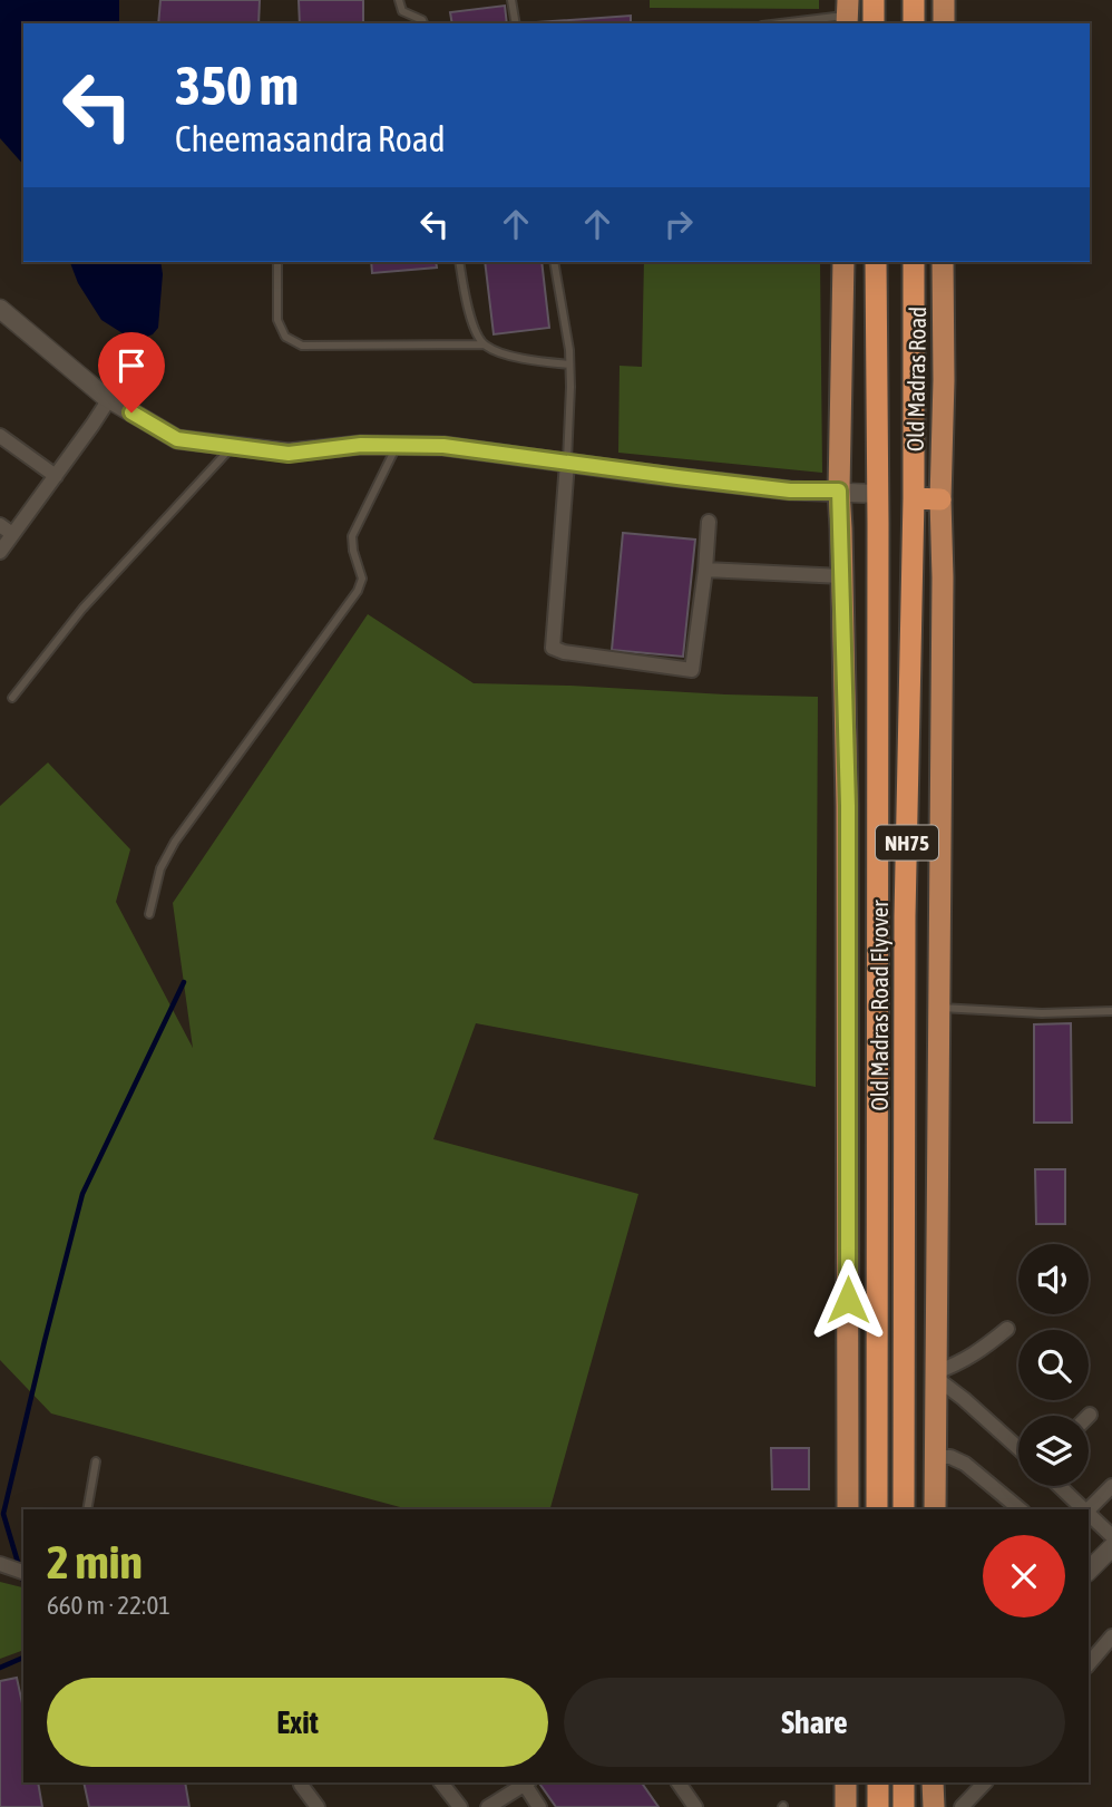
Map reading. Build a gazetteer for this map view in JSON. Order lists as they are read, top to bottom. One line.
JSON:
{"streets":{"highway":["Old Madras Road","NH75","Old Madras Road Flyover"]},"crossings":[["Old Madras Road","Old Madras Road Flyover"]],"page":{"turn":["350 m","Cheemasandra Road"],"heading":["2 min","660 m · 22:01"],"buttons":["Exit","Share"]}}
